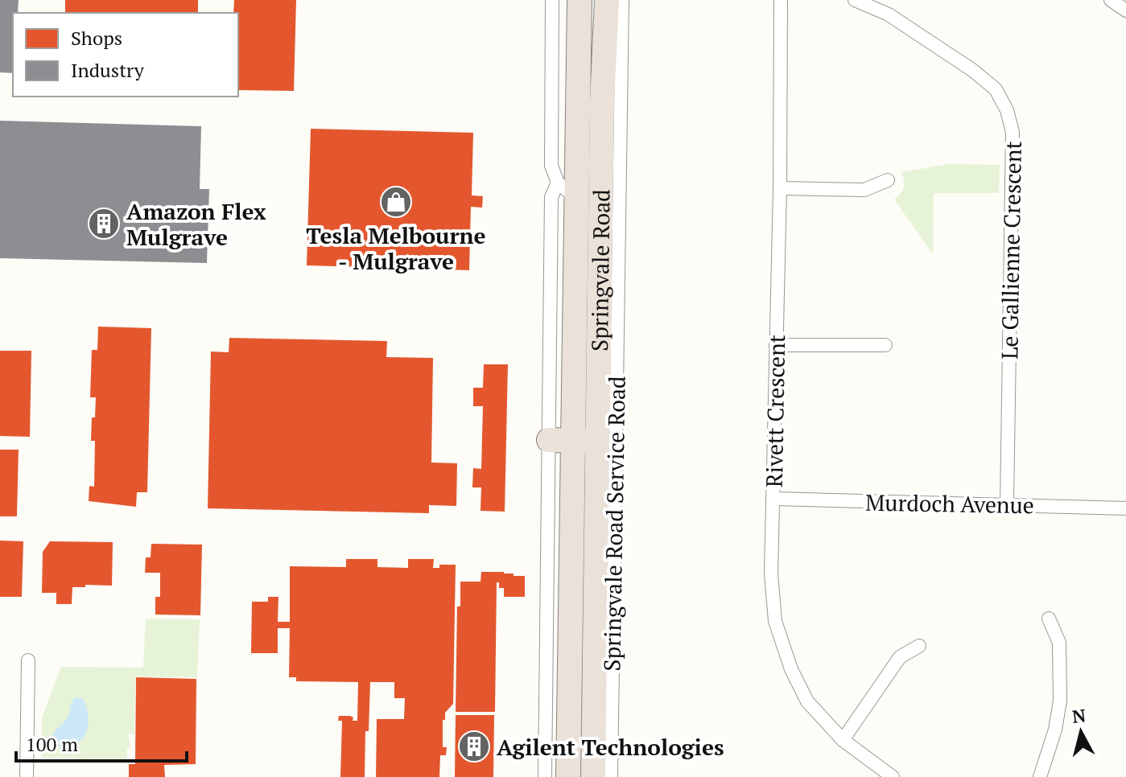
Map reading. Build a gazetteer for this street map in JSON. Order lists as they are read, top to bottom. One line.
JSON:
{"streets":{"highway":["Springvale Road"],"street":["Le Gallienne Crescent","Rivett Crescent","Murdoch Avenue","Springvale Road Service Road"]},"crossings":[["Le Gallienne Crescent","Murdoch Avenue"],["Springvale Road","Springvale Road Service Road"],["Rivett Crescent","Murdoch Avenue"]],"places":{"shop":["Tesla Melbourne - Mulgrave"],"building":["Amazon Flex Mulgrave","Agilent Technologies"]},"legend":["Shops","Industry"],"scale_bar":"100 m","north":"top"}
